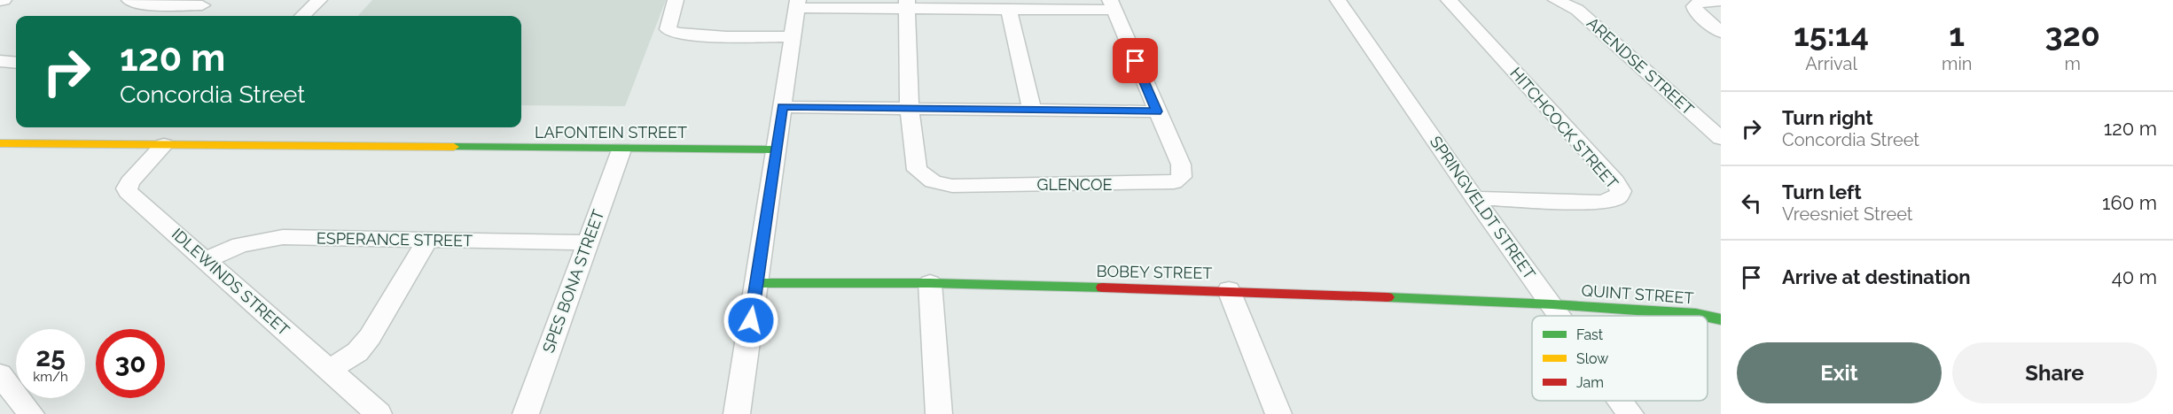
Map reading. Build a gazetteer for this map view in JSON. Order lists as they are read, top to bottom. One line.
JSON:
{"streets":{"street":["ARENDSE STREET","HITCHCOCK STREET","LAFONTEIN STREET","GLENCOE","SPRINGVELDT STREET","ESPERANCE STREET","BOBEY STREET","SPES BONA STREET","IDLEWINDS STREET","QUINT STREET"]},"crossings":[["HITCHCOCK STREET","SPRINGVELDT STREET"],["LAFONTEIN STREET","SPES BONA STREET"],["LAFONTEIN STREET","IDLEWINDS STREET"],["SPRINGVELDT STREET","BOBEY STREET"],["SPRINGVELDT STREET","QUINT STREET"],["ESPERANCE STREET","SPES BONA STREET"],["ESPERANCE STREET","IDLEWINDS STREET"],["BOBEY STREET","QUINT STREET"]],"legend":["Fast","Slow","Jam"],"page":{"eta":["15:14","Arrival","1","min","320","m"],"turn":["120 m","Concordia Street"],"list":[{"name":"Turn right","note":"Concordia Street","value":"120 m"},{"name":"Turn left","note":"Vreesniet Street","value":"160 m"},{"name":"Arrive at destination","value":"40 m"}],"speed":"25 km/h","limit":"30","buttons":["Exit","Share"]}}
